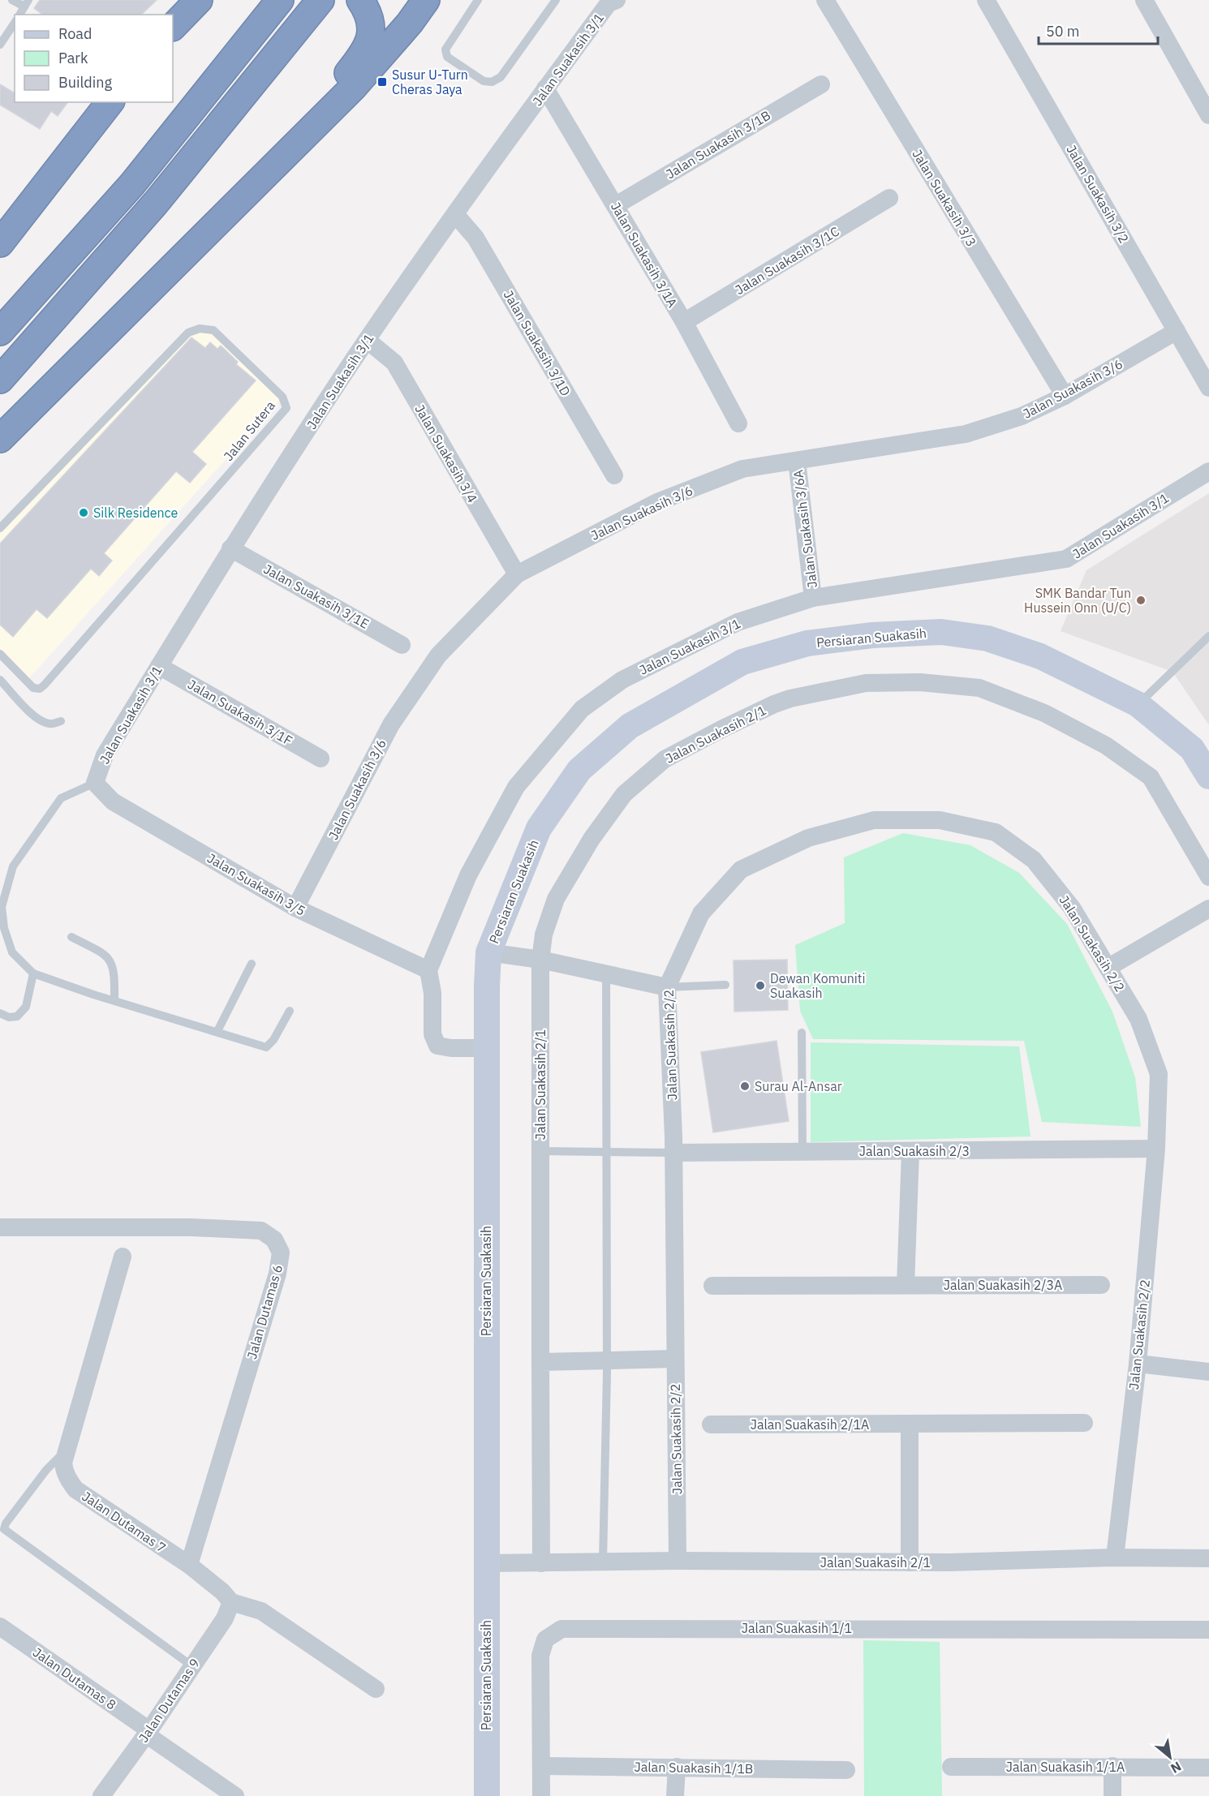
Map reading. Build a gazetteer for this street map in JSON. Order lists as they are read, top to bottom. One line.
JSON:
{"streets":{"street":["Jalan Suakasih 3/1","Jalan Suakasih 3/1B","Jalan Suakasih 3/2","Jalan Suakasih 3/3","Jalan Suakasih 3/1A","Jalan Suakasih 3/1C","Jalan Suakasih 3/1D","Jalan Suakasih 3/6","Jalan Suakasih 3/4","Jalan Suakasih 3/6A","Jalan Suakasih 3/1E","Persiaran Suakasih","Jalan Suakasih 3/1F","Jalan Suakasih 2/1","Jalan Suakasih 3/5","Jalan Suakasih 2/2","Jalan Suakasih 2/3","Jalan Suakasih 2/3A","Jalan Dutamas 6","Jalan Suakasih 2/1A","Jalan Dutamas 7","Jalan Suakasih 1/1","Jalan Dutamas 8","Jalan Dutamas 9","Jalan Suakasih 1/1A","Jalan Suakasih 1/1B"],"lane":["Jalan Sutera"]},"crossings":[["Jalan Suakasih 3/1","Jalan Suakasih 3/1A"],["Jalan Suakasih 3/1","Jalan Suakasih 3/1D"],["Jalan Suakasih 3/1","Jalan Suakasih 3/4"],["Jalan Suakasih 3/1","Jalan Suakasih 3/6A"],["Jalan Suakasih 3/1","Jalan Suakasih 3/1E"],["Jalan Suakasih 3/1","Jalan Suakasih 3/1F"],["Jalan Suakasih 3/1","Jalan Suakasih 3/5"],["Jalan Suakasih 3/1B","Jalan Suakasih 3/1A"],["Jalan Suakasih 3/2","Jalan Suakasih 3/6"],["Jalan Suakasih 3/3","Jalan Suakasih 3/6"],["Jalan Suakasih 3/1A","Jalan Suakasih 3/1C"],["Jalan Suakasih 3/6","Jalan Suakasih 3/4"],["Jalan Suakasih 3/6","Jalan Suakasih 3/6A"],["Jalan Suakasih 3/6","Jalan Suakasih 3/5"],["Persiaran Suakasih","Jalan Suakasih 2/1"],["Jalan Suakasih 2/1","Jalan Suakasih 2/2"],["Jalan Suakasih 2/2","Jalan Suakasih 2/3"],["Jalan Dutamas 6","Jalan Dutamas 7"],["Jalan Dutamas 7","Jalan Dutamas 9"],["Jalan Suakasih 1/1","Jalan Suakasih 1/1B"],["Jalan Dutamas 8","Jalan Dutamas 9"]],"places":{"transit":["Susur U-Turn Cheras Jaya"],"other":["Silk Residence","SMK Bandar Tun Hussein Onn (U/C)","Dewan Komuniti Suakasih","Surau Al-Ansar"]},"legend":["Road","Park","Building"],"scale_bar":"50 m","north":"bottom right"}
